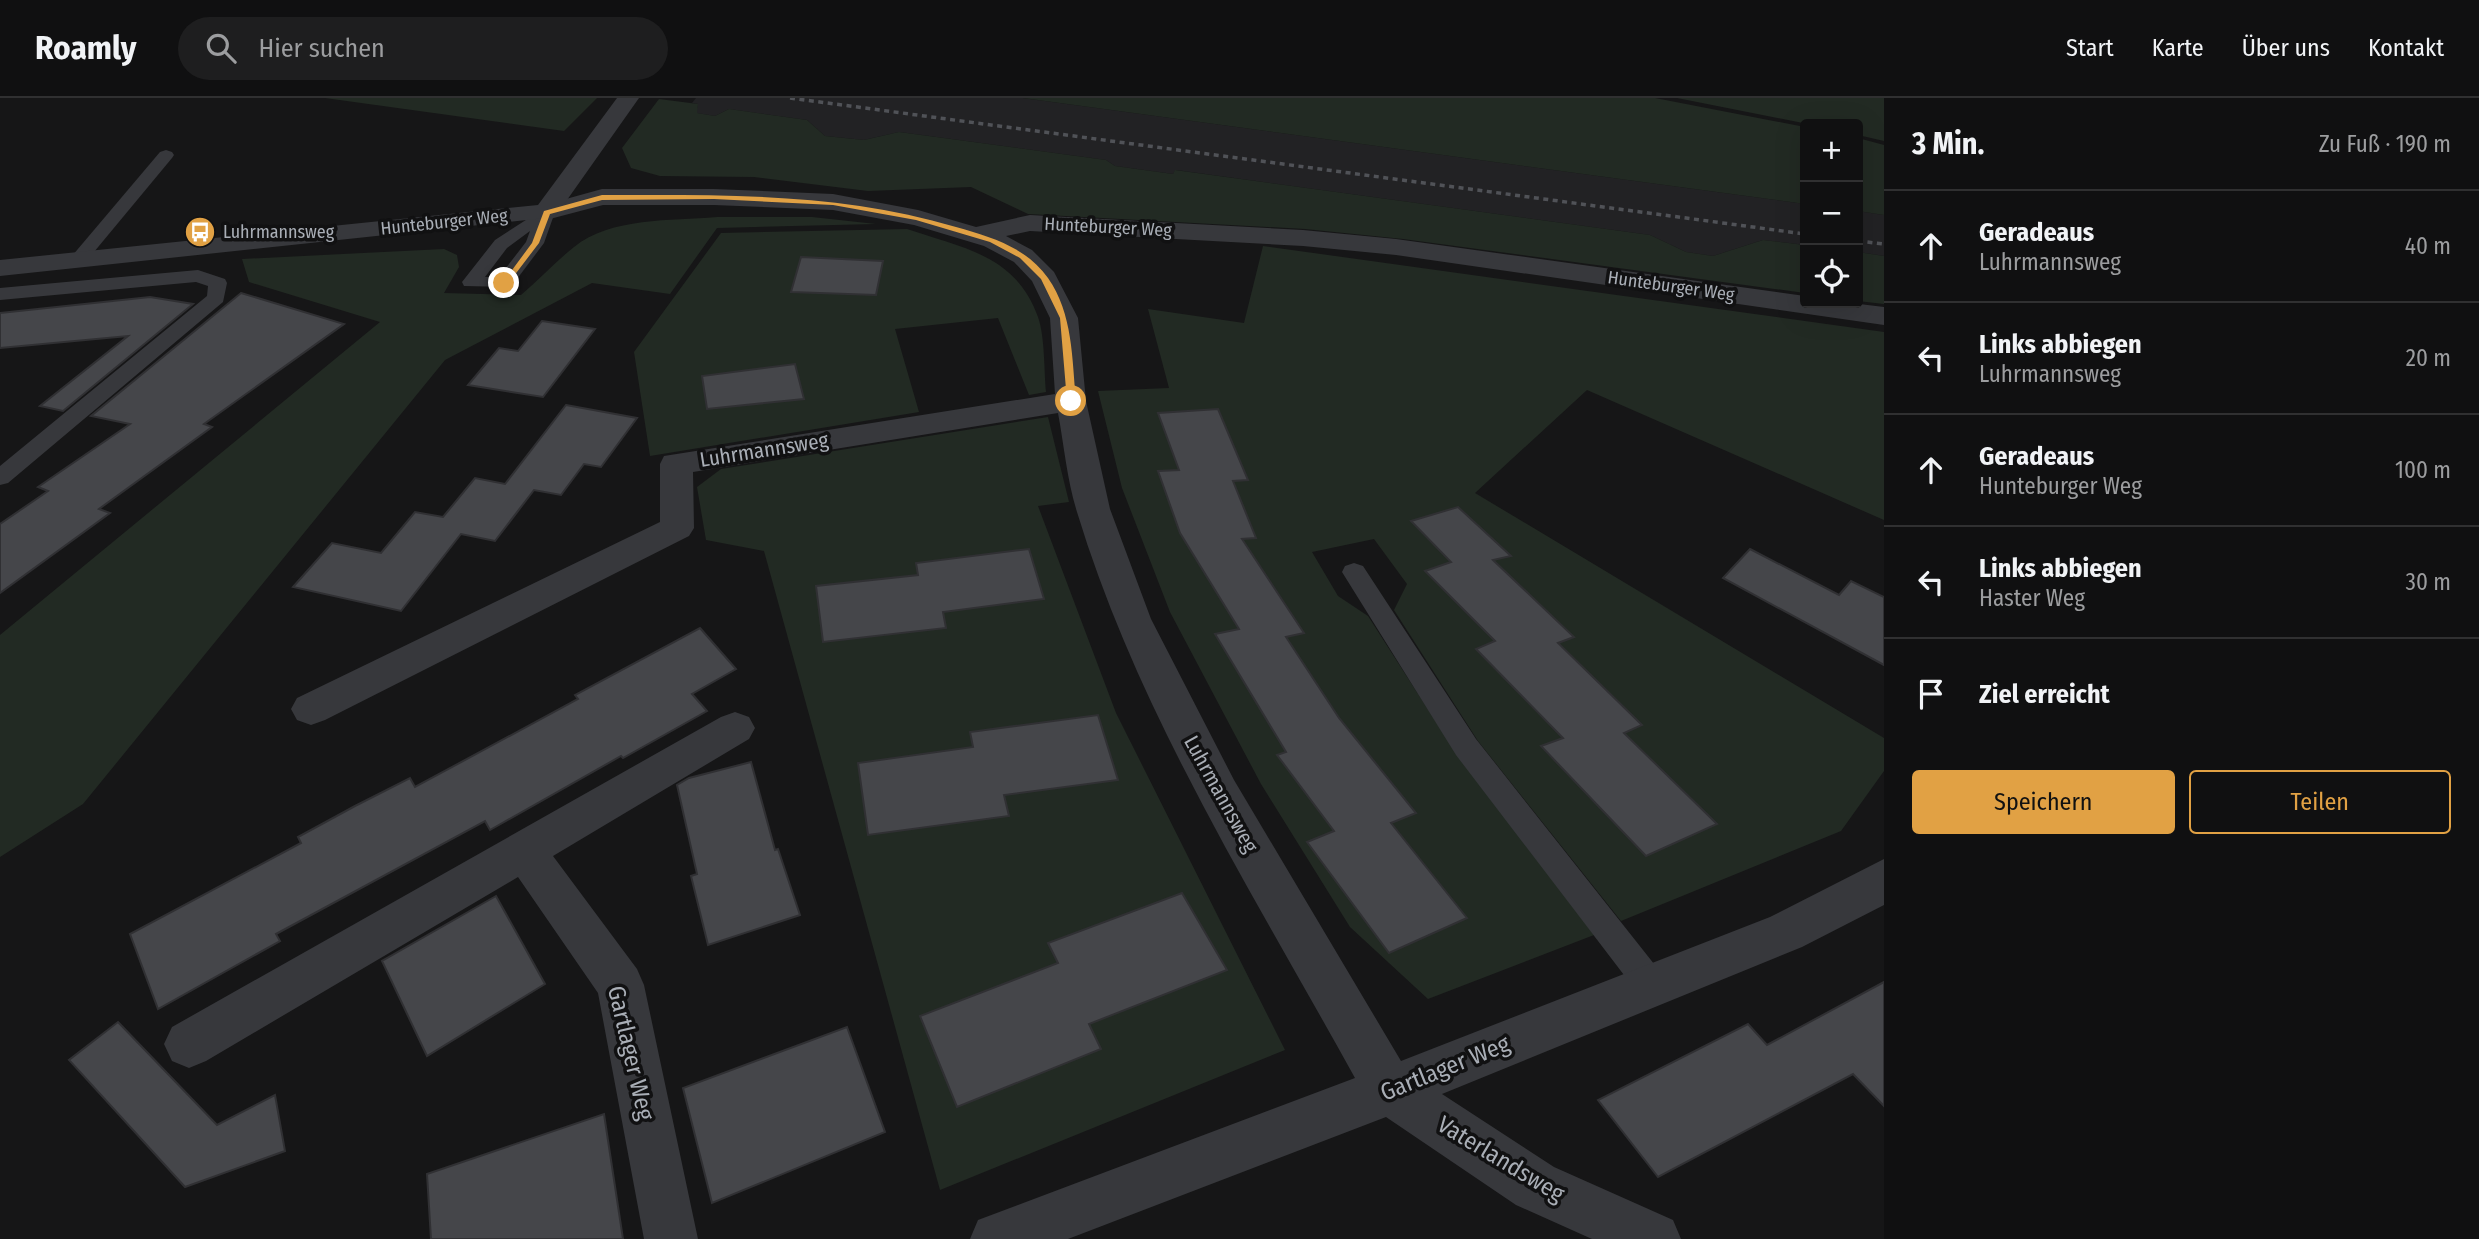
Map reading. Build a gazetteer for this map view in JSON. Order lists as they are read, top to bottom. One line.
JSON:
{"streets":{"street":["Hunteburger Weg","Luhrmannsweg","Gartlager Weg","Vaterlandsweg"]},"crossings":[["Hunteburger Weg","Luhrmannsweg"],["Luhrmannsweg","Gartlager Weg"],["Luhrmannsweg","Vaterlandsweg"],["Gartlager Weg","Vaterlandsweg"]],"places":{"bus stop":["Luhrmannsweg"]},"page":{"header":"Roamly","search":"Hier suchen","nav":["Start","Karte","Über uns","Kontakt"],"heading":["3 Min.","Zu Fuß · 190 m"],"map_buttons":["+","−"],"list":[["Geradeaus","Luhrmannsweg","40 m"],["Links abbiegen","Luhrmannsweg","20 m"],["Geradeaus","Hunteburger Weg","100 m"],["Links abbiegen","Haster Weg","30 m"],"Ziel erreicht"],"buttons":["Speichern","Teilen"]}}
